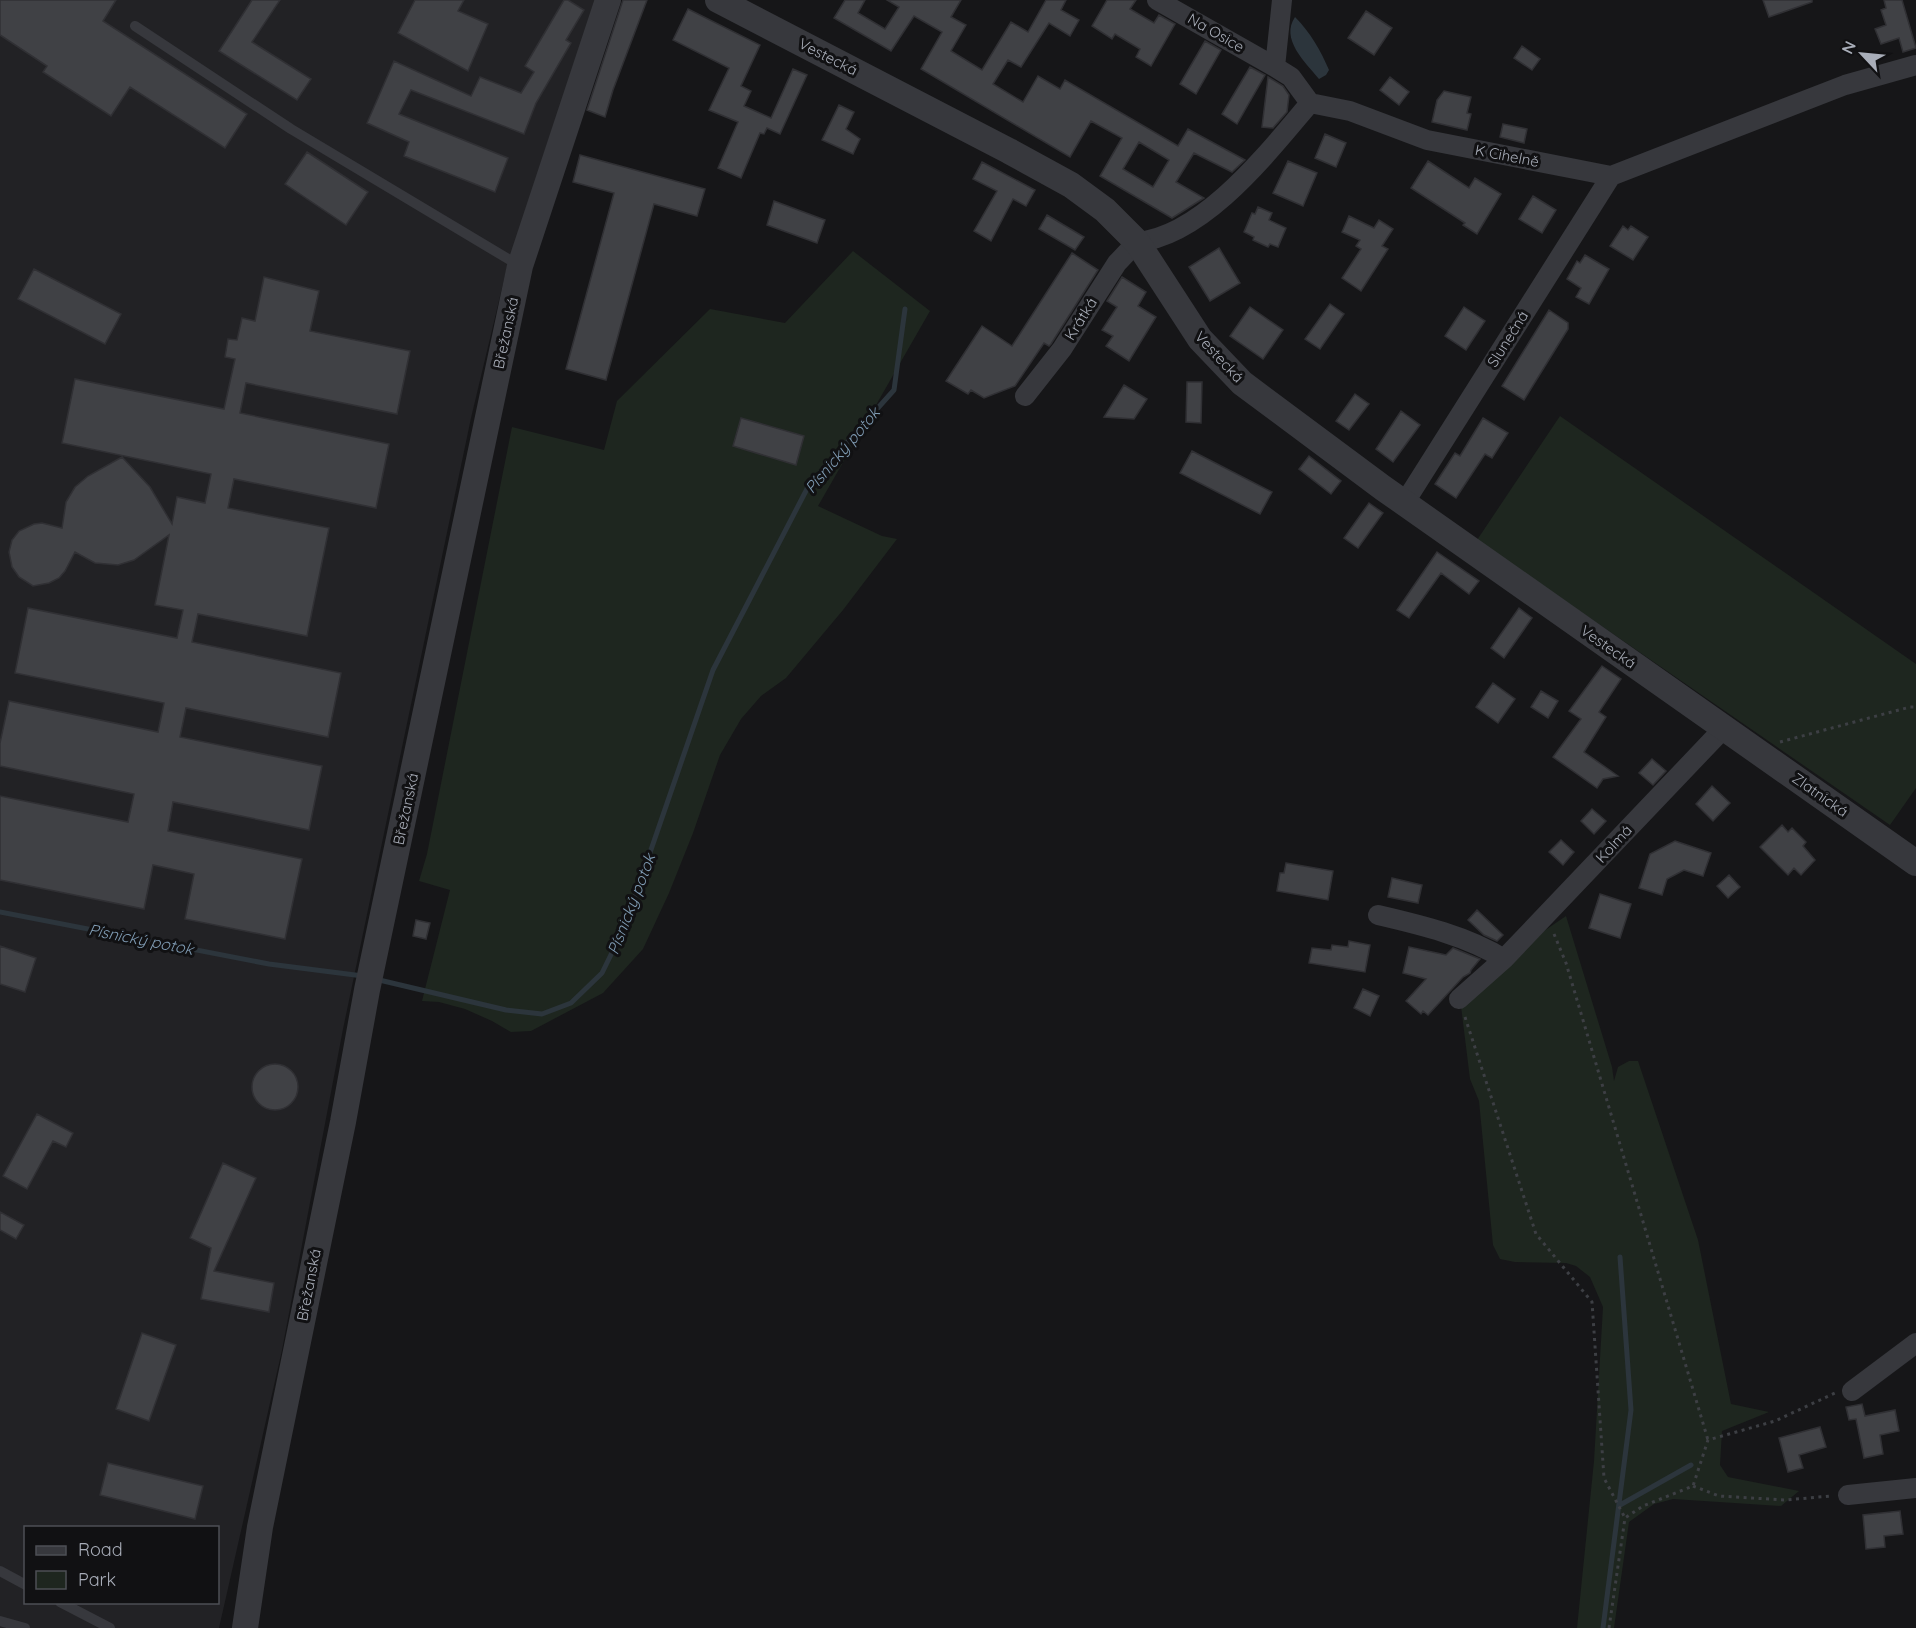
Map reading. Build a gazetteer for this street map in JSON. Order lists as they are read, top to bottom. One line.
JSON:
{"streets":{"street":["Na Osice","Vestecká","K Cihelně","Krátká","Břežanská","Slunečná","Zlatnická","Kolmá"]},"crossings":[["Na Osice","K Cihelně"],["Vestecká","Krátká"],["Vestecká","Slunečná"],["Vestecká","Zlatnická"],["Vestecká","Kolmá"],["K Cihelně","Slunečná"],["Zlatnická","Kolmá"]],"water":["Písnický potok"],"legend":["Road","Park"],"north":"top left"}
